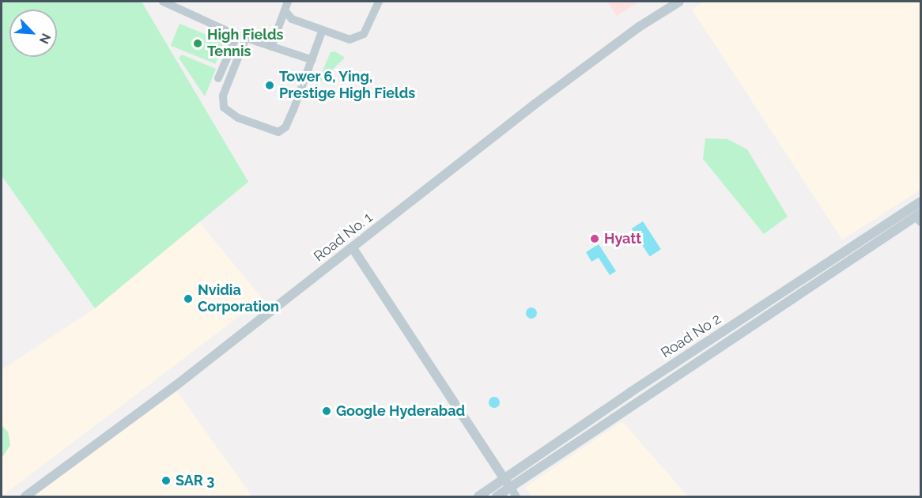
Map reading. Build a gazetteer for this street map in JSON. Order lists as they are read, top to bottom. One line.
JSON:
{"streets":{"street":["Road No. 1","Road No 2"]},"places":["High Fields Tennis","Tower 6, Ying, Prestige High Fields","Hyatt","Nvidia Corporation","Google Hyderabad","SAR 3"],"north":"bottom right"}
